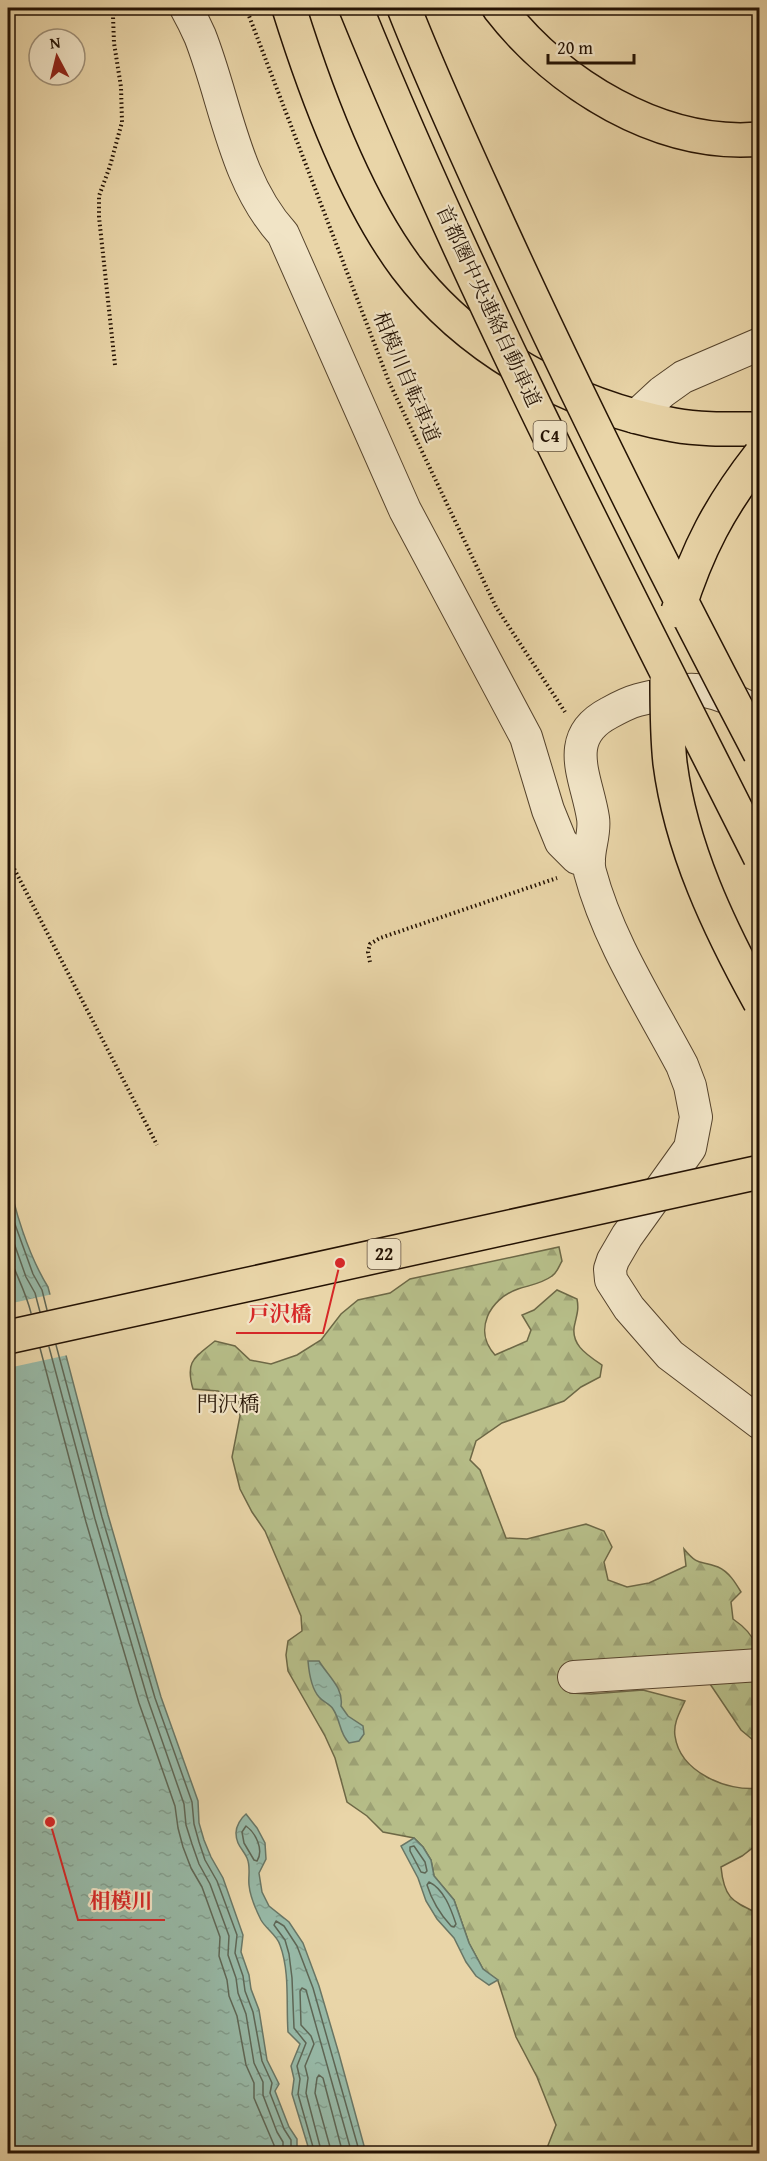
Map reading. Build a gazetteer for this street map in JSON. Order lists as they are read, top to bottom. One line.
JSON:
{"streets":{"main road":["首都圏中央連絡自動車道","C4","22"],"path":["相模川自転車道"]},"districts":["門沢橋"],"places":["戸沢橋","相模川"],"scale_bar":"20 m","north":"top"}
